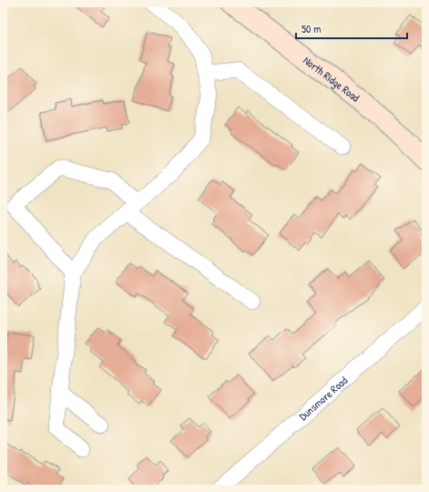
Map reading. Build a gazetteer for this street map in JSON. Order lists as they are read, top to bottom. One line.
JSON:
{"streets":{"main road":["North Ridge Road"],"street":["Dunsmore Road"]},"scale_bar":"50 m"}
